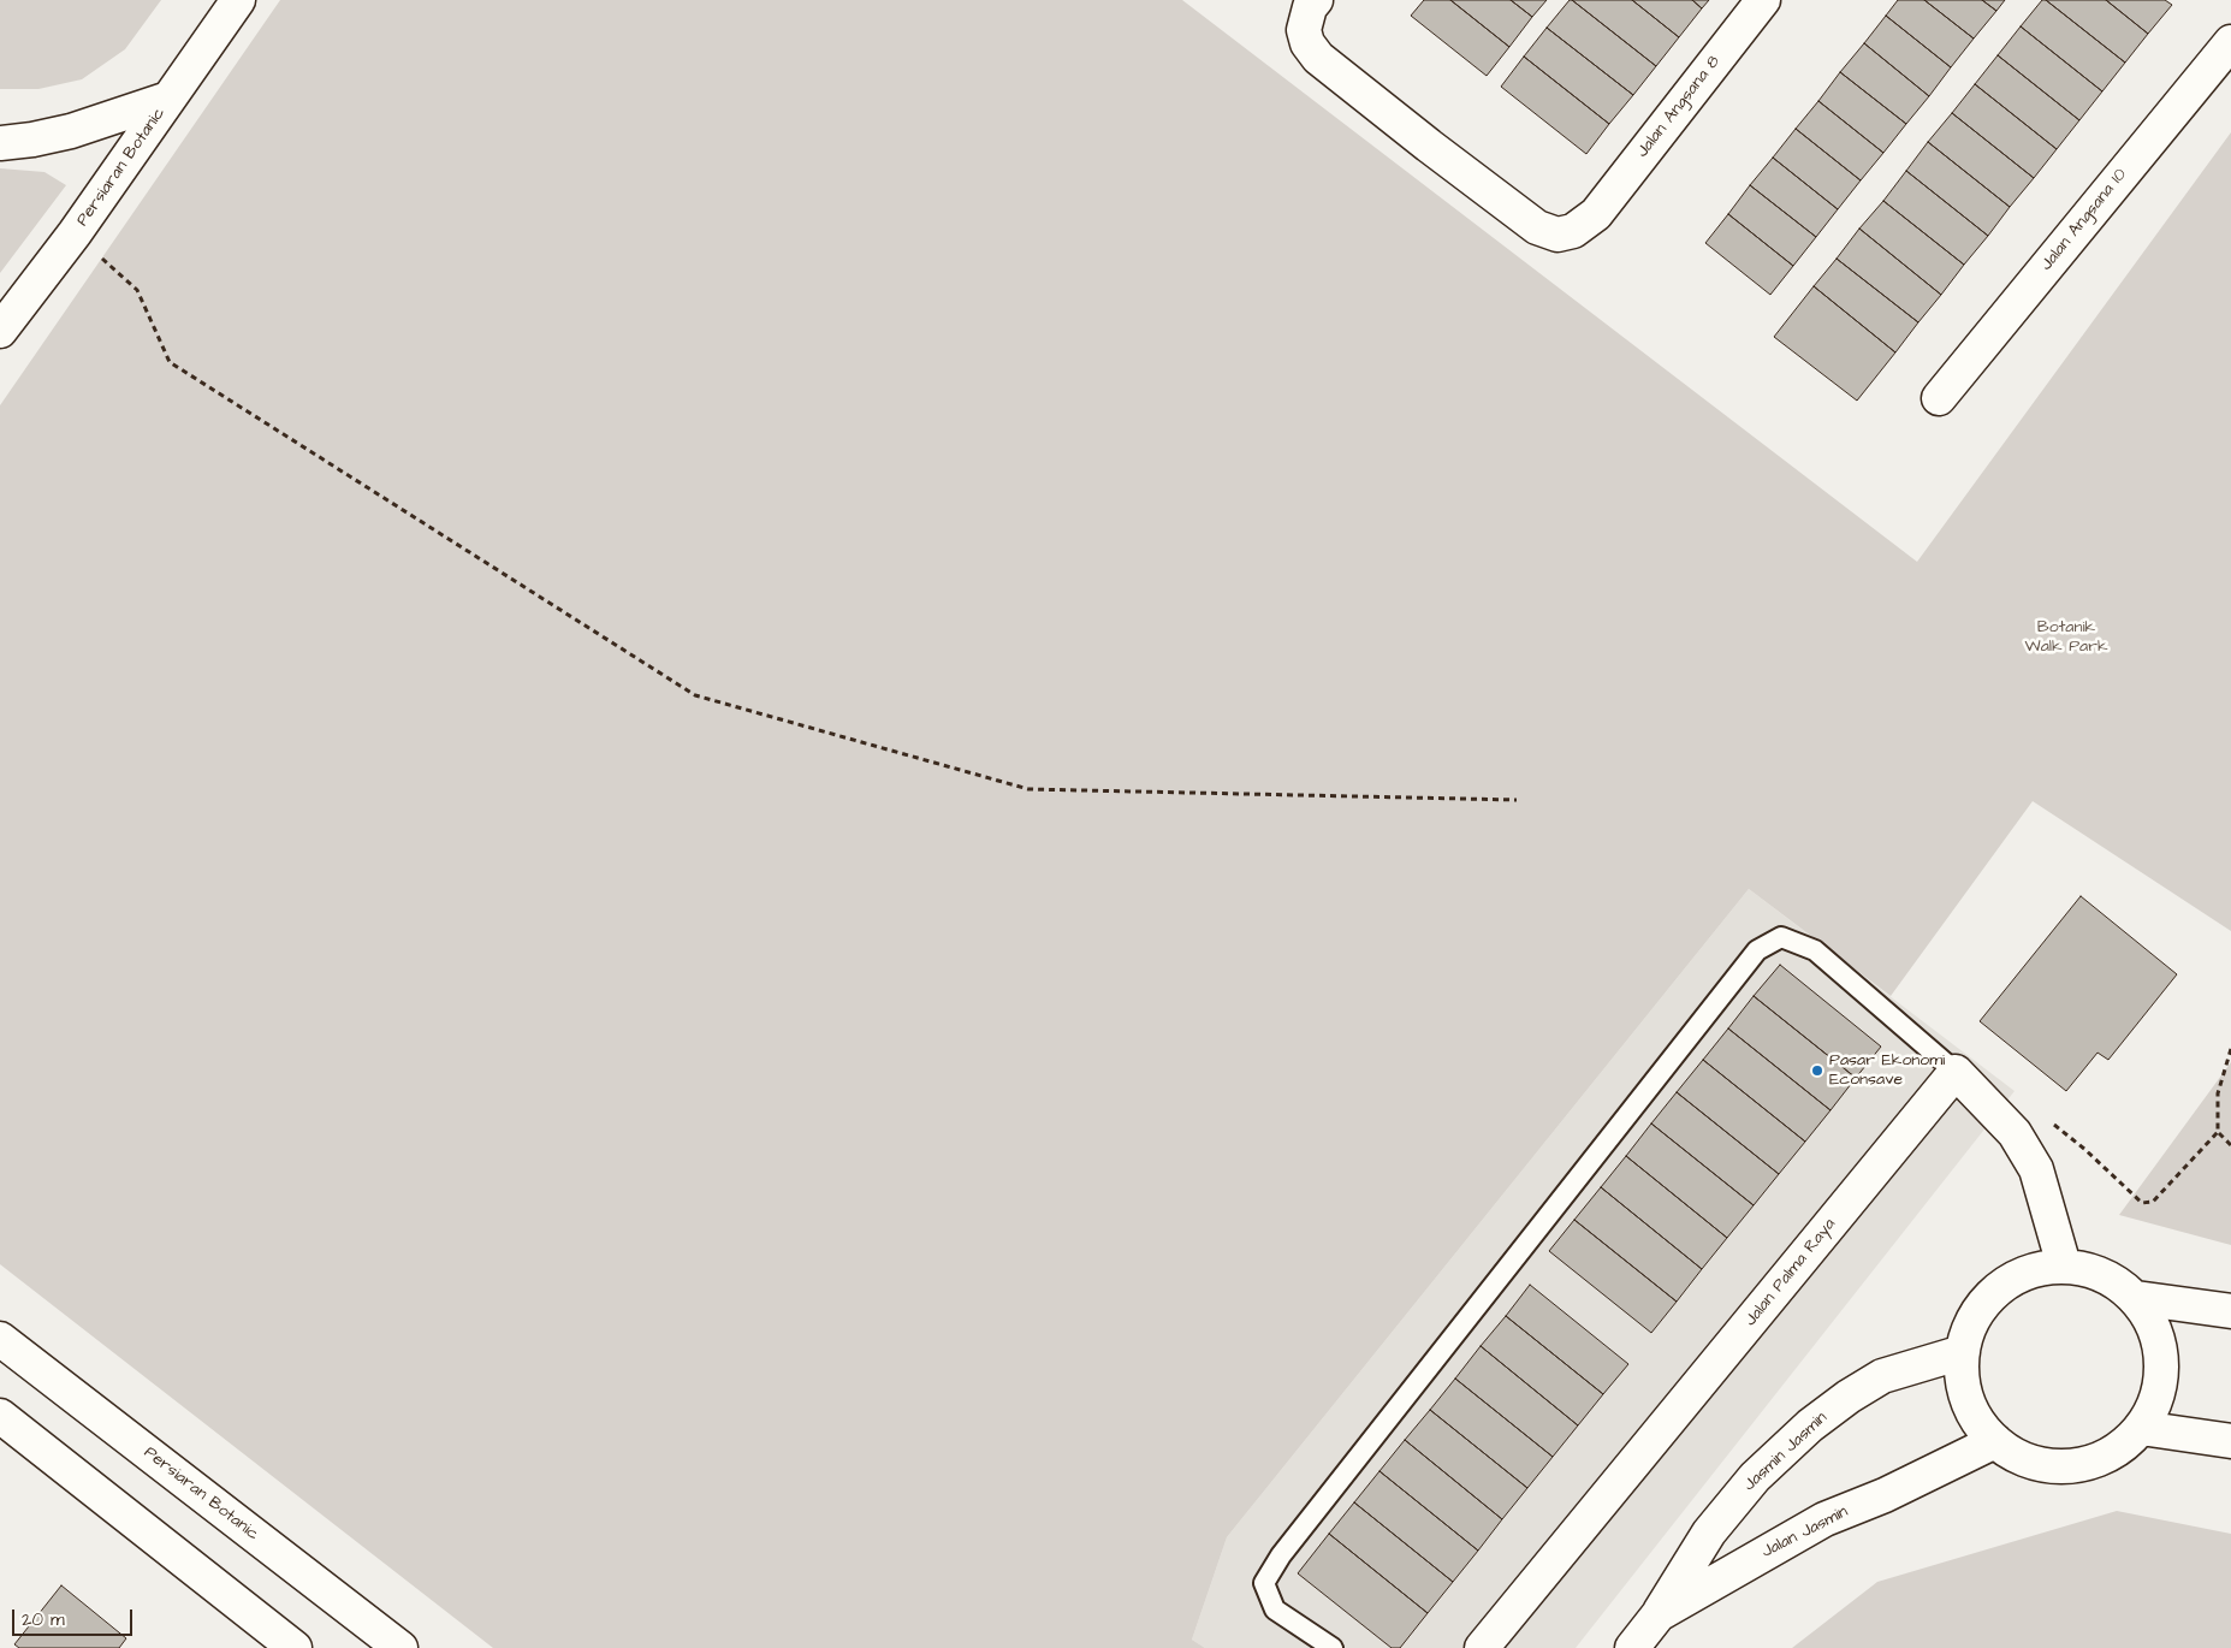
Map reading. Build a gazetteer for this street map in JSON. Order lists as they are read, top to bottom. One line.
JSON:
{"streets":{"street":["Jalan Angsana 8","Persiaran Botanic","Jalan Angsana 10","Jalan Palma Raya","Jasmin Jasmin","Jalan Jasmin"]},"crossings":[["Jasmin Jasmin","Jalan Jasmin"]],"parks":["Botanik Walk Park"],"places":["Pasar Ekonomi Econsave"],"scale_bar":"20 m"}
